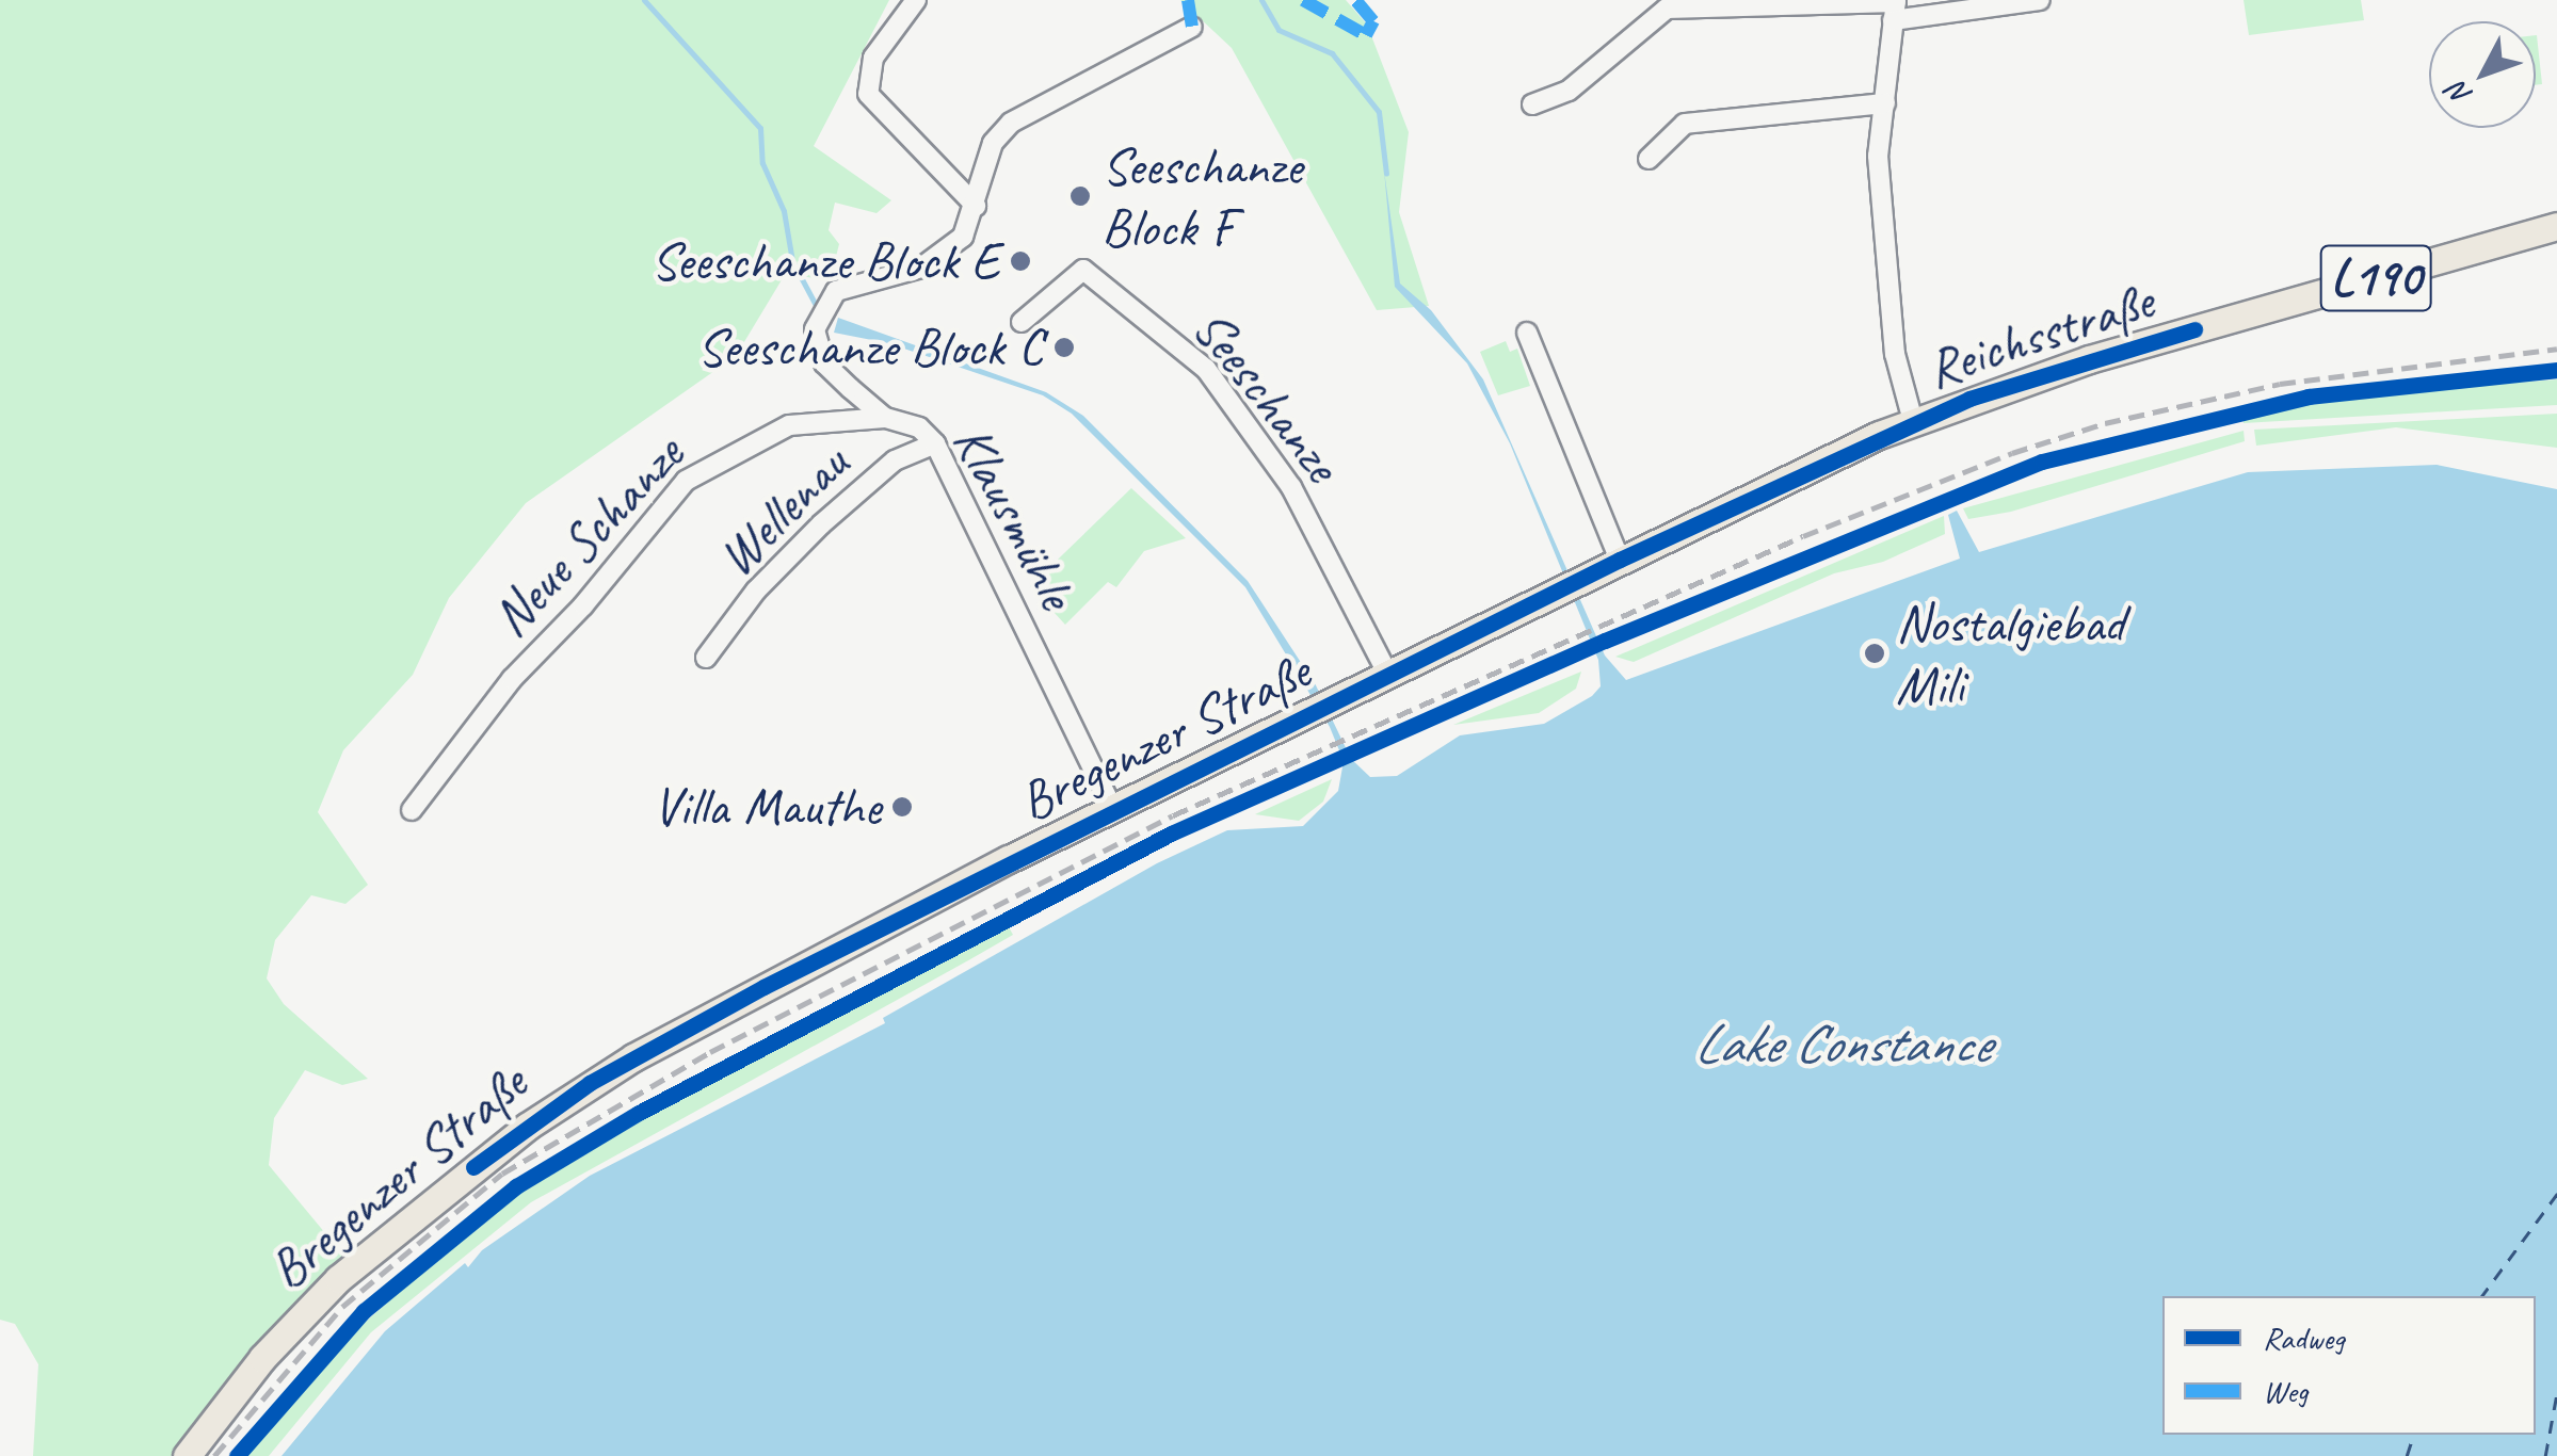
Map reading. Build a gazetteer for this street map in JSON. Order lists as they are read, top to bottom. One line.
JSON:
{"streets":{"main road":["L190","Reichsstraße","Bregenzer Straße"],"street":["Seeschanze","Wellenau","Klausmühle","Neue Schanze"]},"crossings":[["Reichsstraße","Bregenzer Straße"],["Seeschanze","Bregenzer Straße"],["Wellenau","Klausmühle"],["Klausmühle","Neue Schanze"],["Klausmühle","Bregenzer Straße"]],"water":["Lake Constance"],"places":["Seeschanze Block F","Seeschanze Block E","Seeschanze Block C","Nostalgiebad Mili","Villa Mauthe"],"legend":["Radweg","Weg"],"north":"bottom left"}
